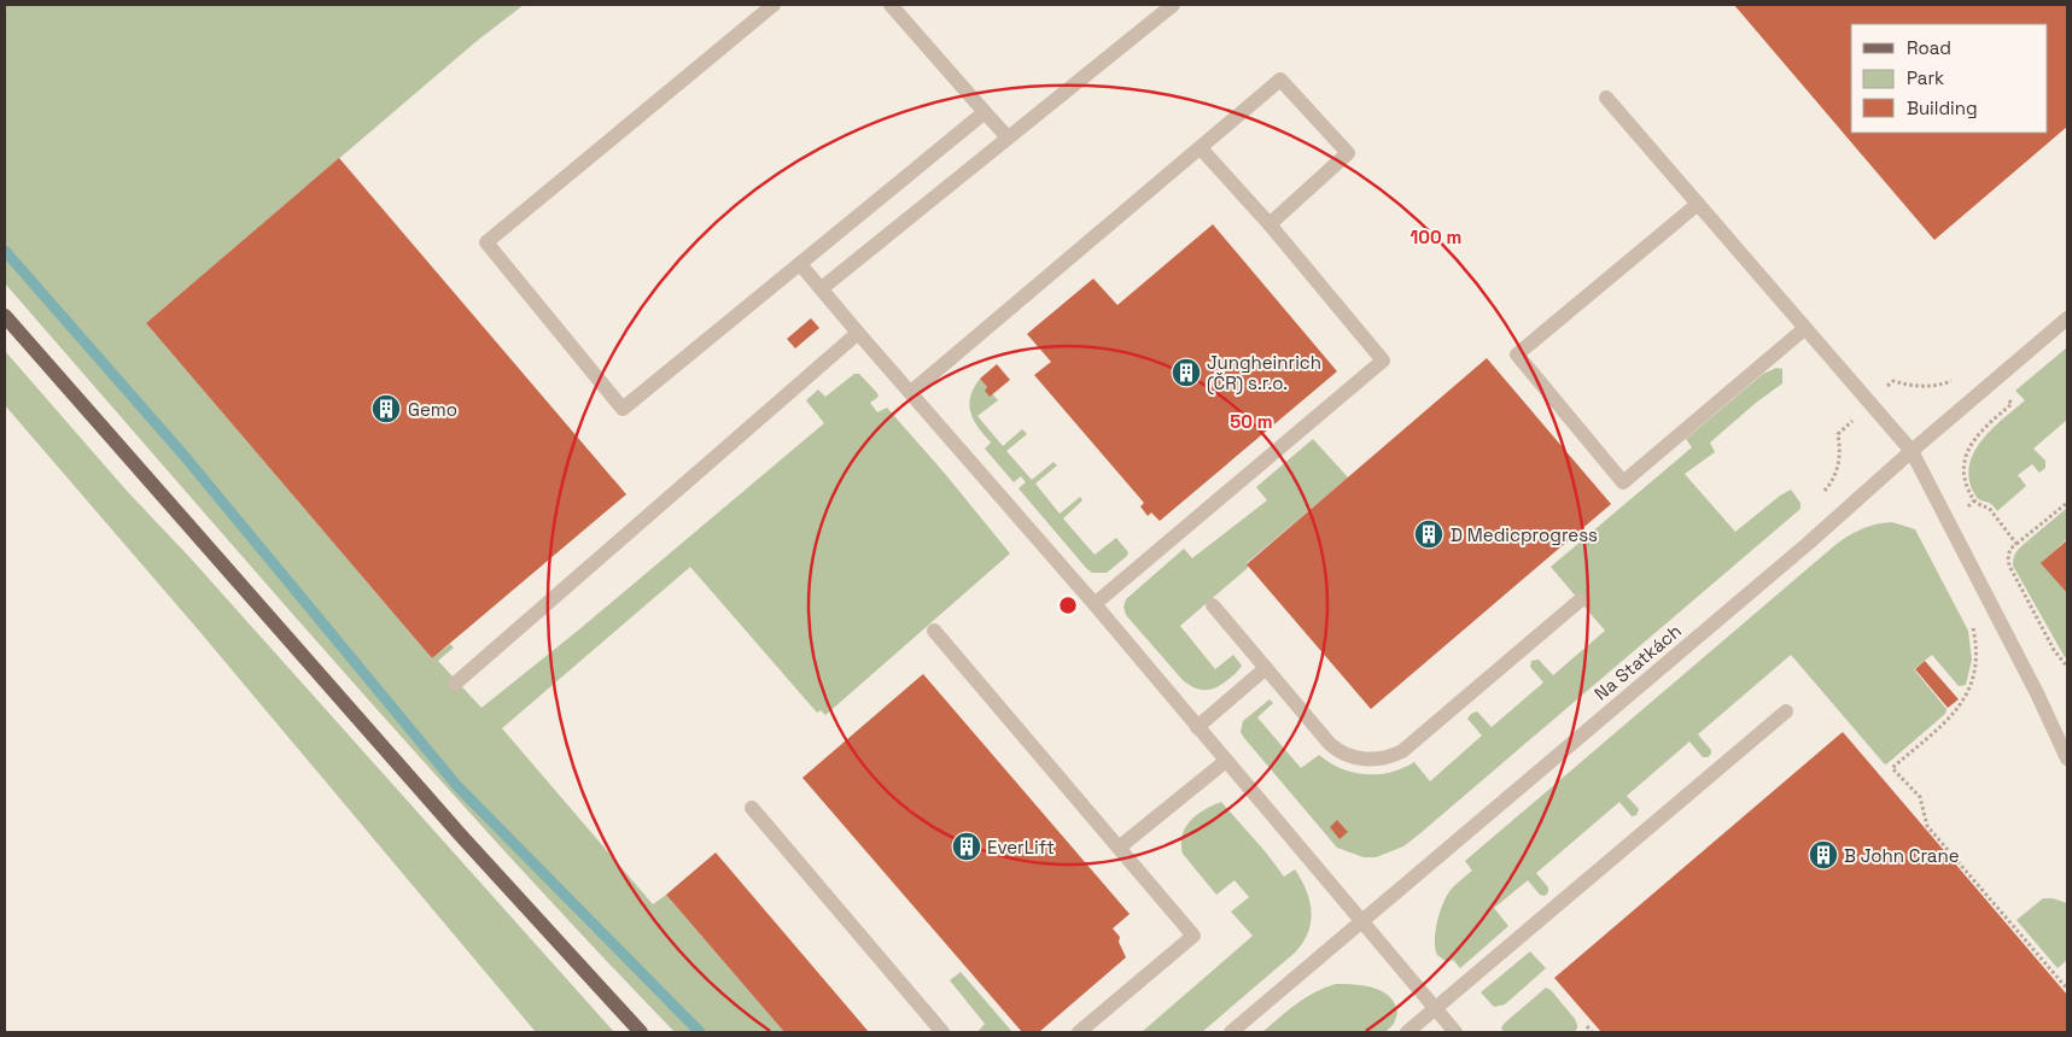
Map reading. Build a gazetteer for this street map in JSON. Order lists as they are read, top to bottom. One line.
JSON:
{"streets":{"street":["Na Statkách"]},"places":{"building":["Jungheinrich (ČR) s.r.o.","Gemo","D Medicprogress","EverLift","B John Crane"]},"legend":["Road","Park","Building"],"rings":["100 m","50 m"]}
